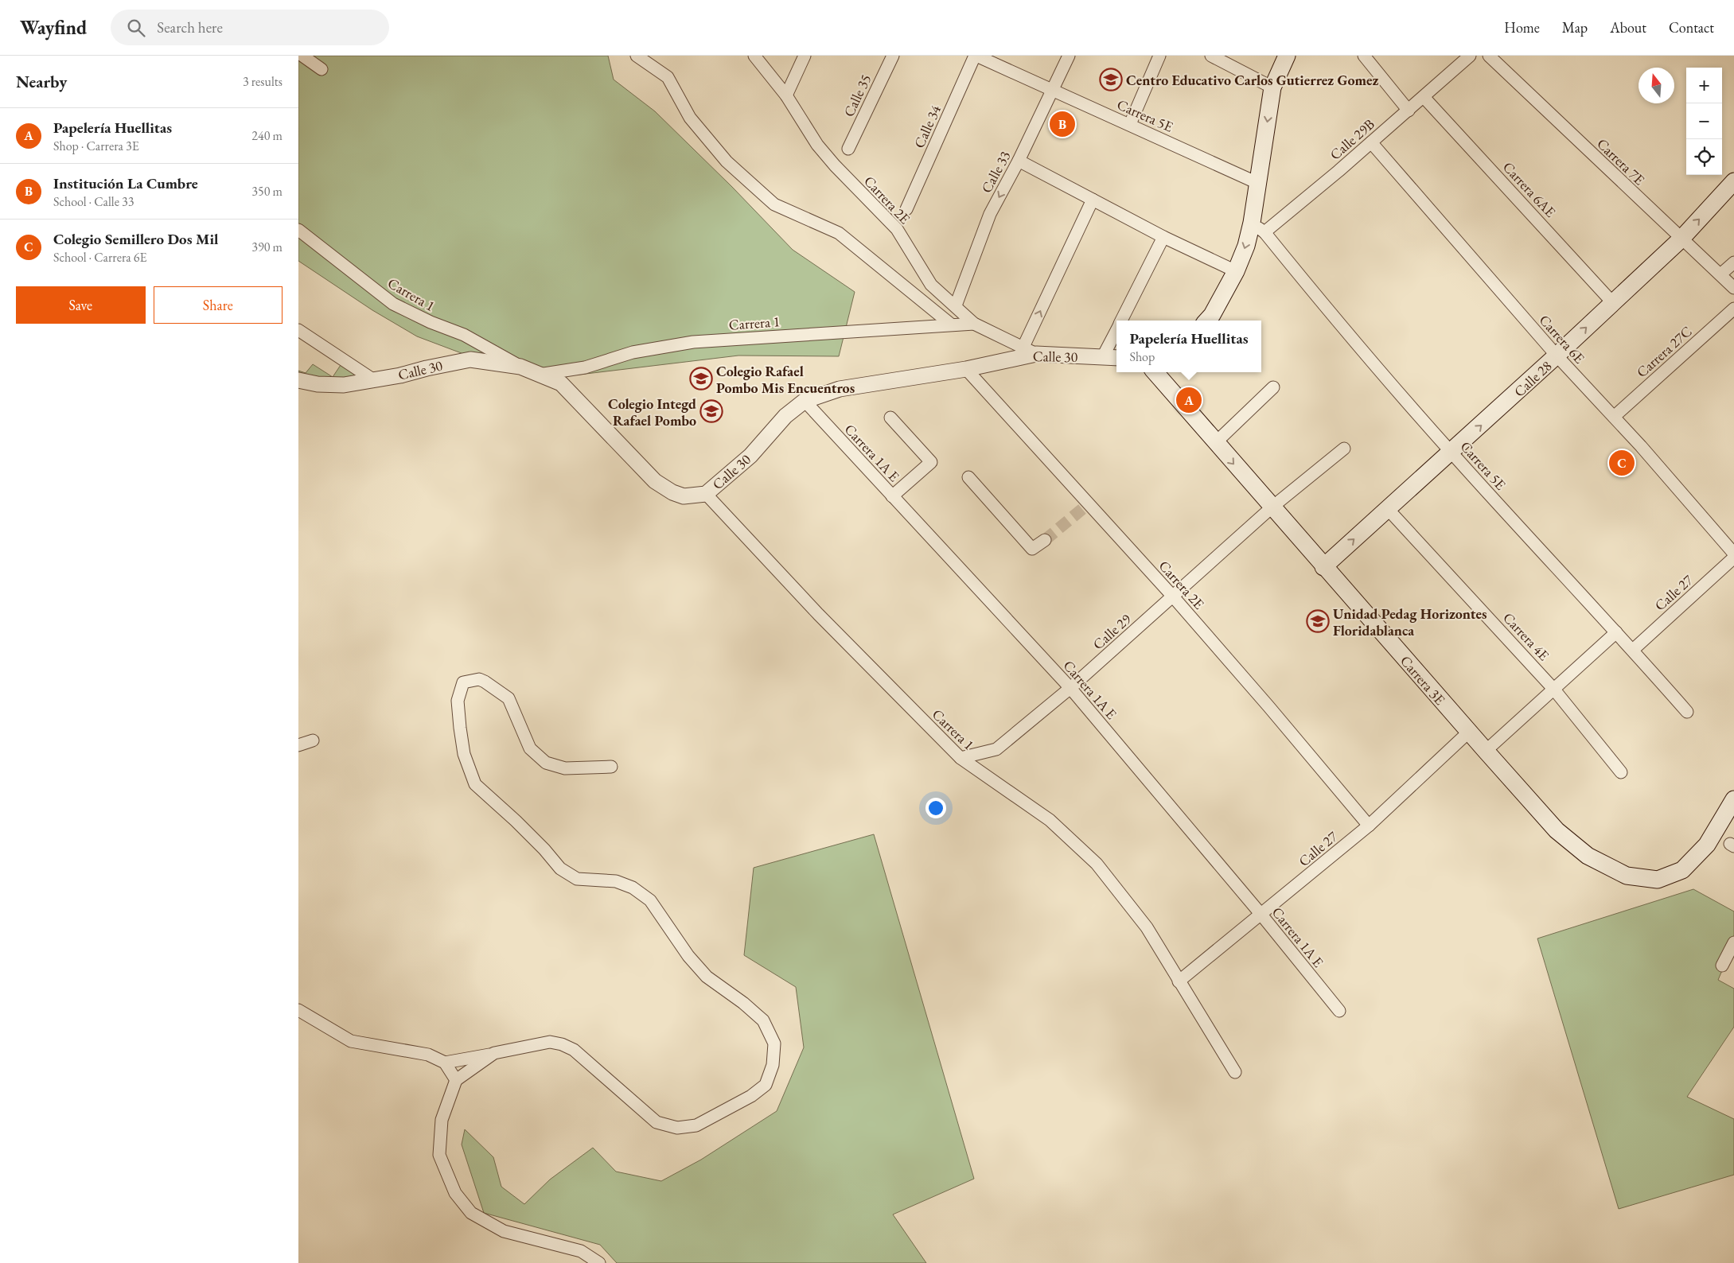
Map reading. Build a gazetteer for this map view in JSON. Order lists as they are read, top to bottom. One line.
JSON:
{"streets":{"main road":["Calle 28","Carrera 3E"],"street":["Calle 35","Carrera 5E","Calle 34","Calle 29B","Carrera 7E","Calle 33","Carrera 6AE","Carrera 2E","Carrera 1","Carrera 6E","Carrera 27C","Calle 30","Carrera 1A E","Calle 27","Calle 29","Carrera 4E"]},"crossings":[["Carrera 5E","Calle 34"],["Carrera 5E","Calle 29B"],["Carrera 5E","Calle 33"],["Carrera 5E","Calle 28"],["Carrera 5E","Calle 27"],["Calle 29B","Carrera 6AE"],["Calle 29B","Carrera 6E"],["Carrera 7E","Calle 28"],["Calle 33","Carrera 2E"],["Calle 33","Carrera 1"],["Carrera 6AE","Calle 28"],["Carrera 2E","Carrera 1"],["Carrera 2E","Calle 30"],["Carrera 2E","Calle 27"],["Carrera 2E","Calle 29"],["Carrera 1","Calle 30"],["Carrera 1","Calle 27"],["Carrera 1","Calle 29"],["Carrera 6E","Carrera 27C"],["Carrera 6E","Calle 28"],["Calle 30","Carrera 1A E"],["Calle 28","Carrera 4E"],["Calle 28","Carrera 3E"],["Carrera 1A E","Calle 27"],["Carrera 1A E","Calle 29"],["Calle 27","Carrera 3E"],["Calle 29","Carrera 3E"]],"one_way":["Calle 28"],"places":{"school or university":["Centro Educativo Carlos Gutierrez Gomez","Colegio Rafael Pombo Mis Encuentros","Colegio Integd Rafael Pombo","Unidad Pedag Horizontes Floridablanca"]},"north":"top","page":{"header":"Wayfind","search":"Search here","nav":["Home","Map","About","Contact"],"heading":["Nearby","3 results"],"map_buttons":["+","−"],"list":[{"mark":"A","name":"Papelería Huellitas","note":"Shop · Carrera 3E","value":"240 m"},{"mark":"B","name":"Institución La Cumbre","note":"School · Calle 33","value":"350 m"},{"mark":"C","name":"Colegio Semillero Dos Mil","note":"School · Carrera 6E","value":"390 m"}],"pins":["B","A","C"],"buttons":["Save","Share"],"popup":["Papelería Huellitas","Shop"]}}
